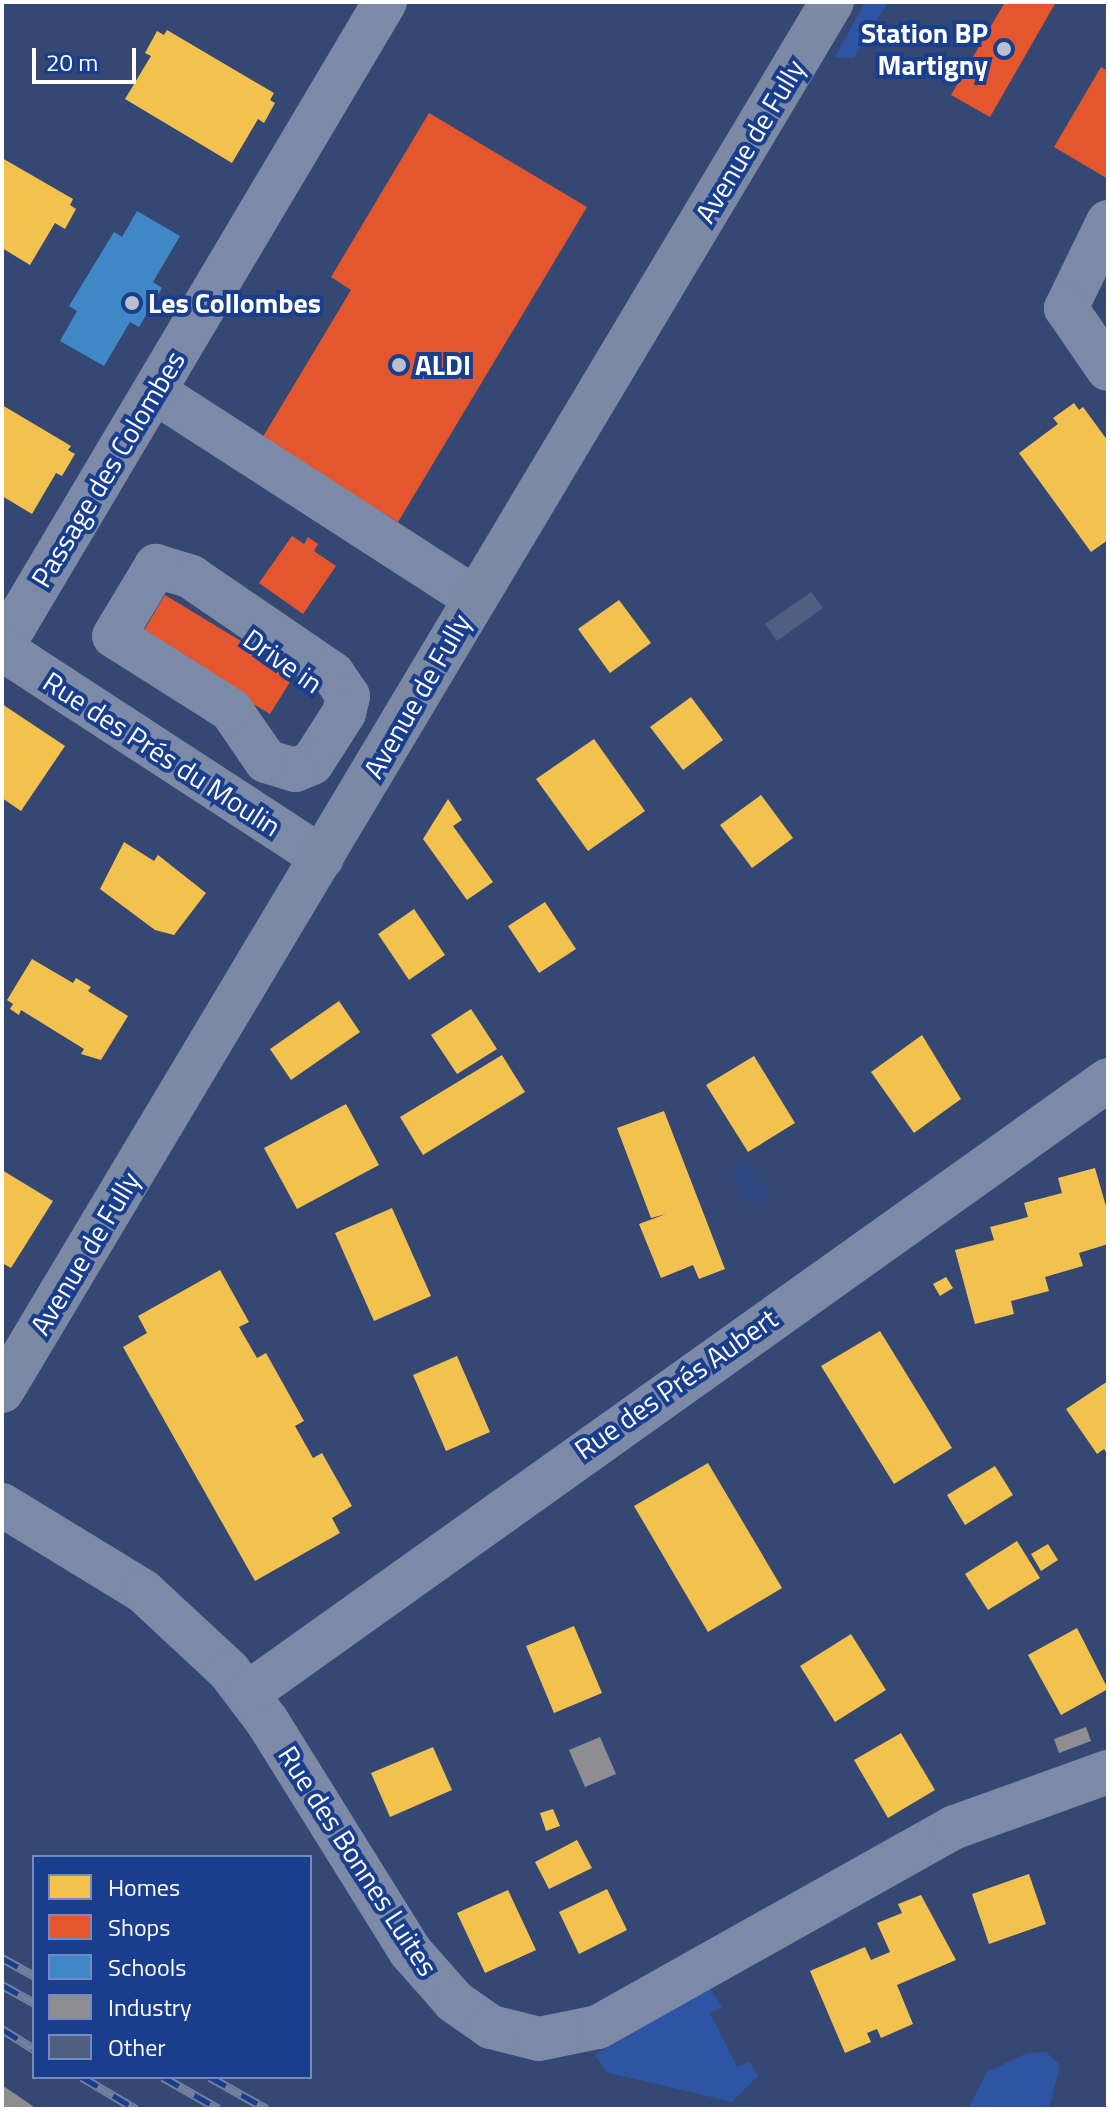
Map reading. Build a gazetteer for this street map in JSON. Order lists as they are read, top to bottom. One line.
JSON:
{"streets":{"main road":["Avenue de Fully"],"street":["Passage des Colombes","Rue des Prés du Moulin","Rue des Prés Aubert","Rue des Bonnes Luites"]},"crossings":[["Avenue de Fully","Rue des Prés du Moulin"],["Passage des Colombes","Rue des Prés du Moulin"],["Rue des Prés Aubert","Rue des Bonnes Luites"]],"places":["Station BP Martigny","Les Collombes","ALDI"],"legend":["Homes","Shops","Schools","Industry","Other"],"scale_bar":"20 m"}
